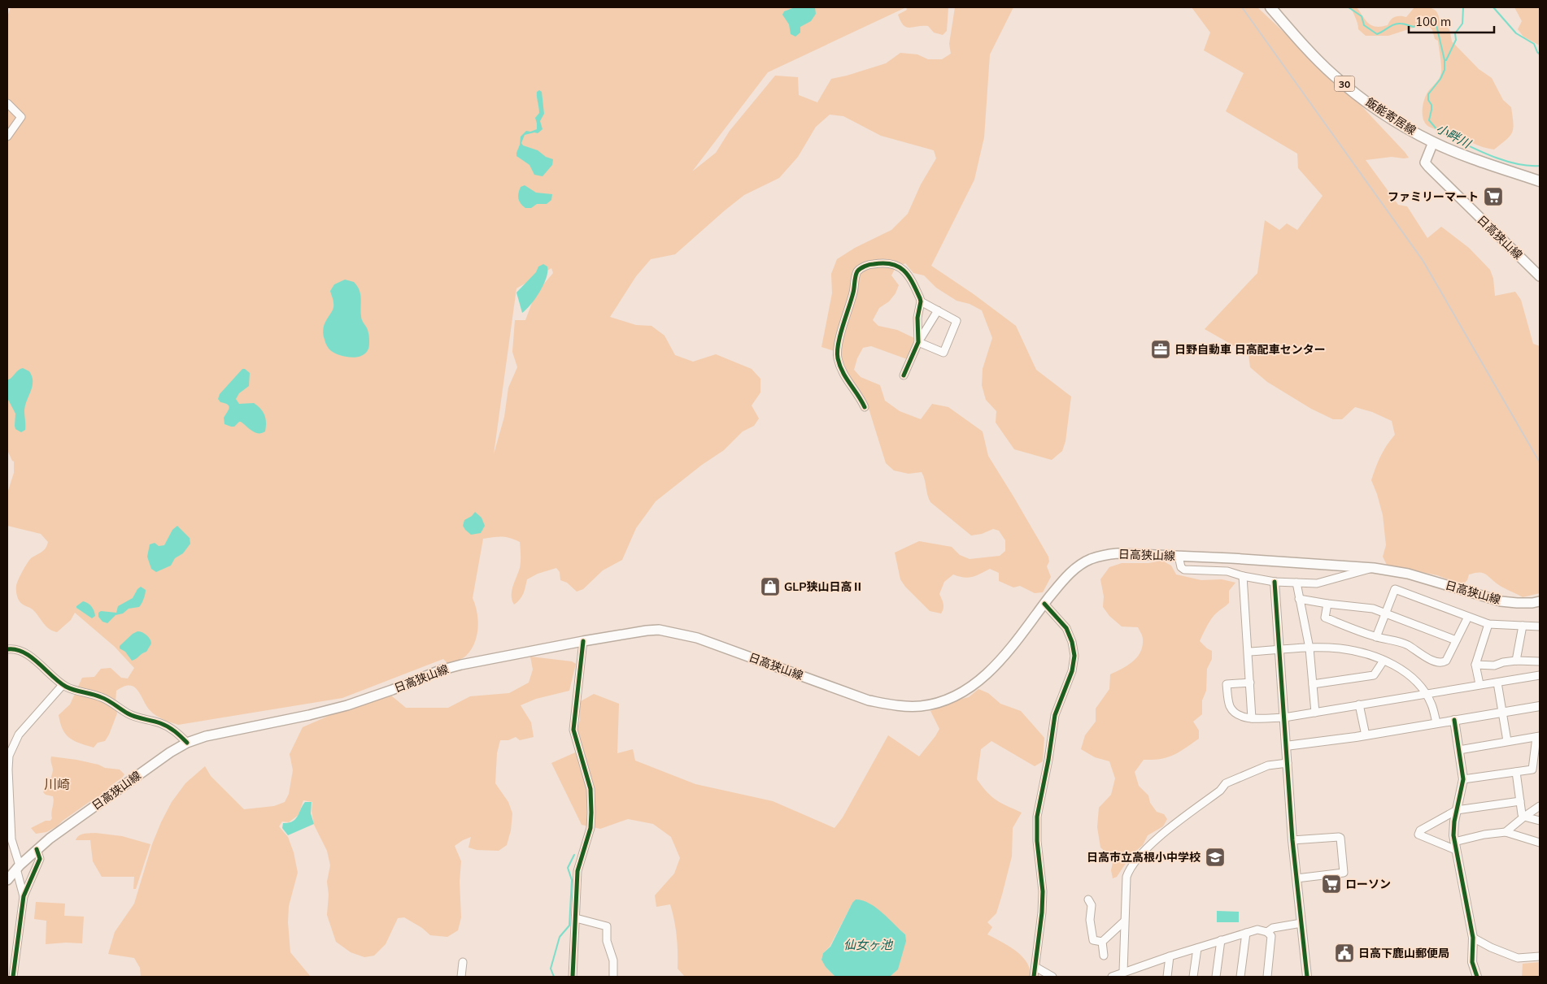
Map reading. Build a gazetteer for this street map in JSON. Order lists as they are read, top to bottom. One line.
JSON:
{"streets":{"main road":["30","飯能寄居線","日高狭山線"]},"crossings":[["飯能寄居線","日高狭山線"]],"districts":["川崎"],"water":["小畔川","仙女ヶ池"],"places":{"supermarket":["ファミリーマート","ローソン"],"office":["日野自動車 日高配車センター"],"shop":["GLP狭山日高Ⅱ"],"school or university":["日高市立高根小中学校"],"public building":["日高下鹿山郵便局"]},"scale_bar":"100 m"}
